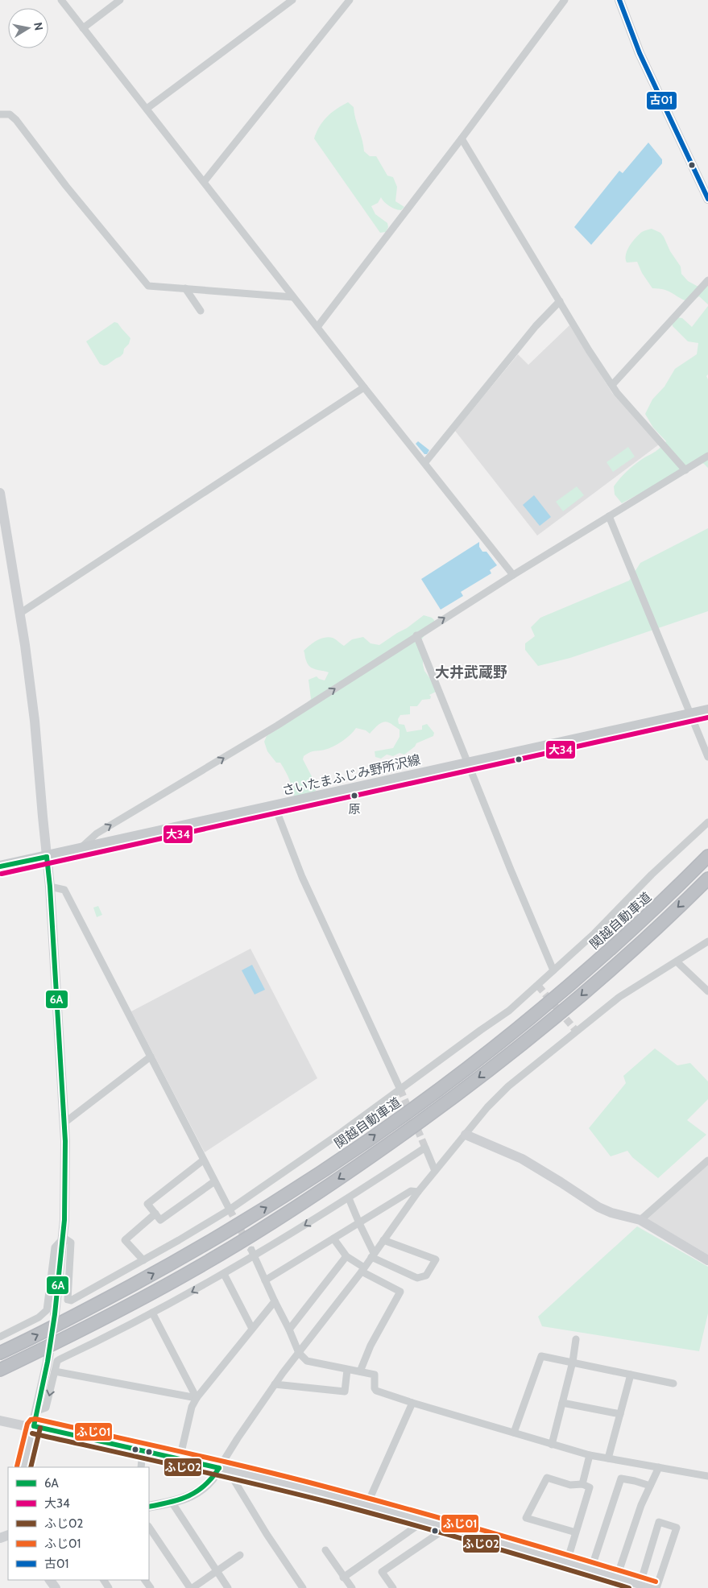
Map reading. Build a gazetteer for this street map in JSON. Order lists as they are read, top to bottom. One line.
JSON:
{"streets":{"highway":["関越自動車道"],"main road":["さいたまふじみ野所沢線"]},"districts":["大井武蔵野"],"places":["原"],"lines":["transit line 古01","transit line 大34","transit line 6A","transit line ふじ01","transit line ふじ02"],"legend":["6A","大34","ふじ02","ふじ01","古01"],"north":"right"}
